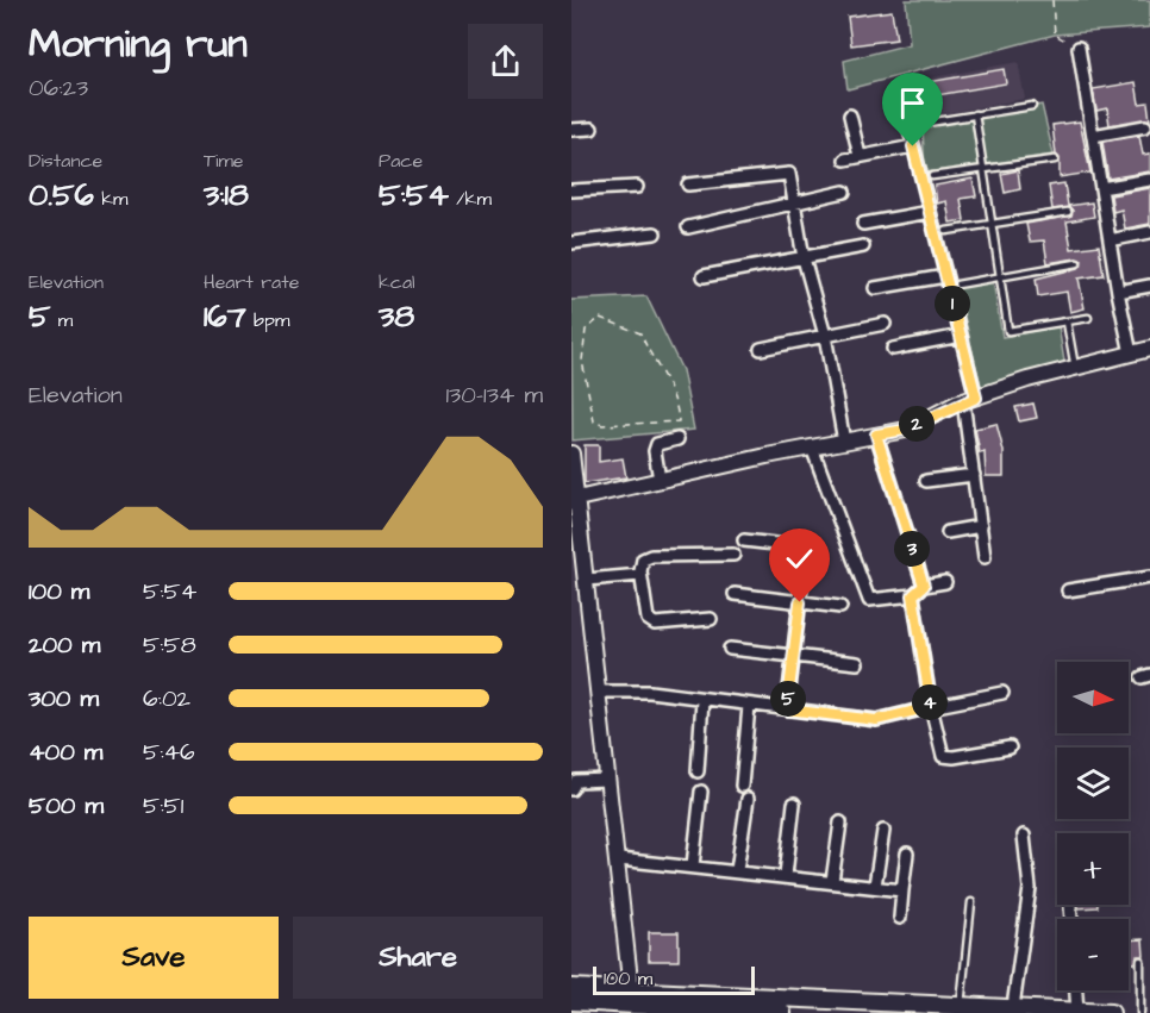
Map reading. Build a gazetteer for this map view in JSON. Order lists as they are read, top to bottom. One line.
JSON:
{"scale_bar":"100 m","north":"right","page":{"heading":["Morning run","06:23"],"stats":[["Distance","0.56 km"],["Time","3:18"],["Pace","5:54 /km"],["Elevation","5 m"],["Heart rate","167 bpm"],["kcal","38"]],"pins":["1","2","3","5","4"],"chart":["Elevation","130–134 m"],"list":[{"name":"100 m","note":"5:54"},{"name":"200 m","note":"5:58"},{"name":"300 m","note":"6:02"},{"name":"400 m","note":"5:46"},{"name":"500 m","note":"5:51"}],"map_buttons":["+","−"],"buttons":["Save","Share"],"scale":"100 m"}}
